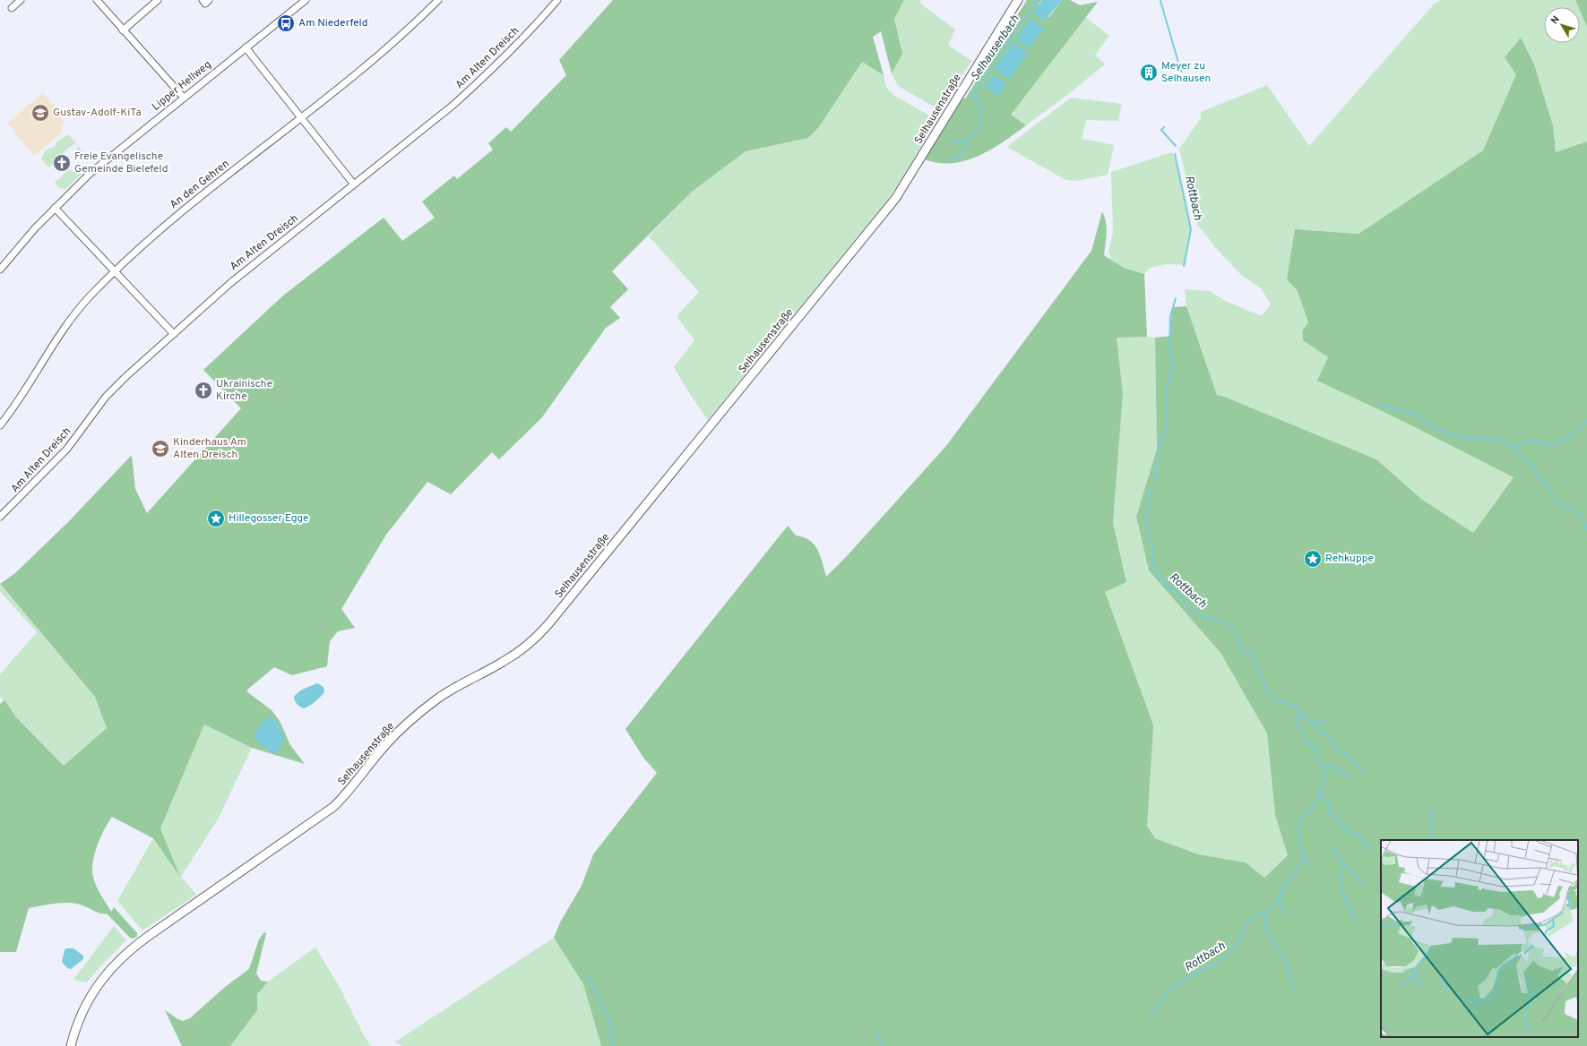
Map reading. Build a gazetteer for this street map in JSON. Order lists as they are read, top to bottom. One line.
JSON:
{"streets":{"street":["Am Alten Dreisch","Lipper Hellweg","Selhausenstraße","An den Gehren"]},"water":["Selhausenbach","Rottbach"],"places":{"bus stop":["Am Niederfeld"],"building":["Meyer zu Selhausen"],"school or university":["Gustav-Adolf-KiTa","Kinderhaus Am Alten Dreisch"],"church":["Freie Evangelische Gemeinde Bielefeld","Ukrainische Kirche"],"place":["Hillegosser Egge","Rehkuppe"]},"north":"top left"}
